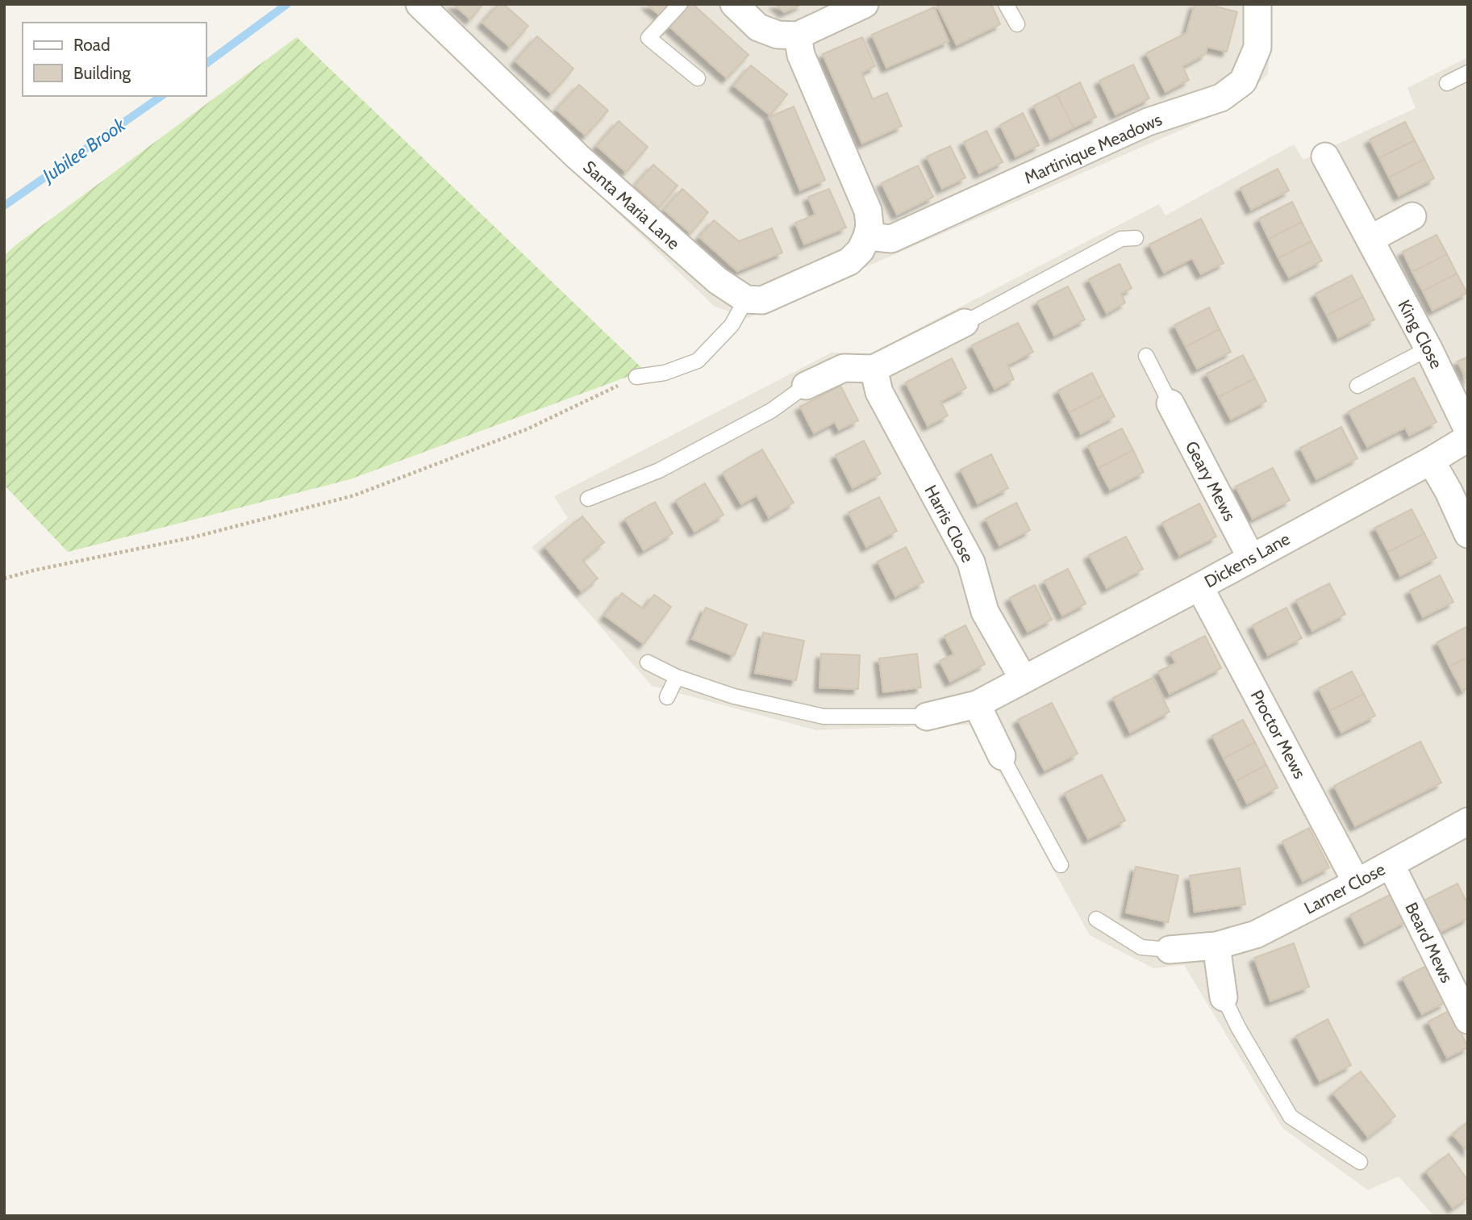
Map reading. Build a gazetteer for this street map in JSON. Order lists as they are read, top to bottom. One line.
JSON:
{"streets":{"street":["Martinique Meadows","Santa Maria Lane","King Close","Geary Mews","Harris Close","Dickens Lane","Proctor Mews","Larner Close","Beard Mews"]},"crossings":[["Geary Mews","Dickens Lane"],["Harris Close","Dickens Lane"],["Dickens Lane","Proctor Mews"],["Proctor Mews","Larner Close"],["Larner Close","Beard Mews"]],"water":["Jubilee Brook"],"legend":["Road","Building"]}
